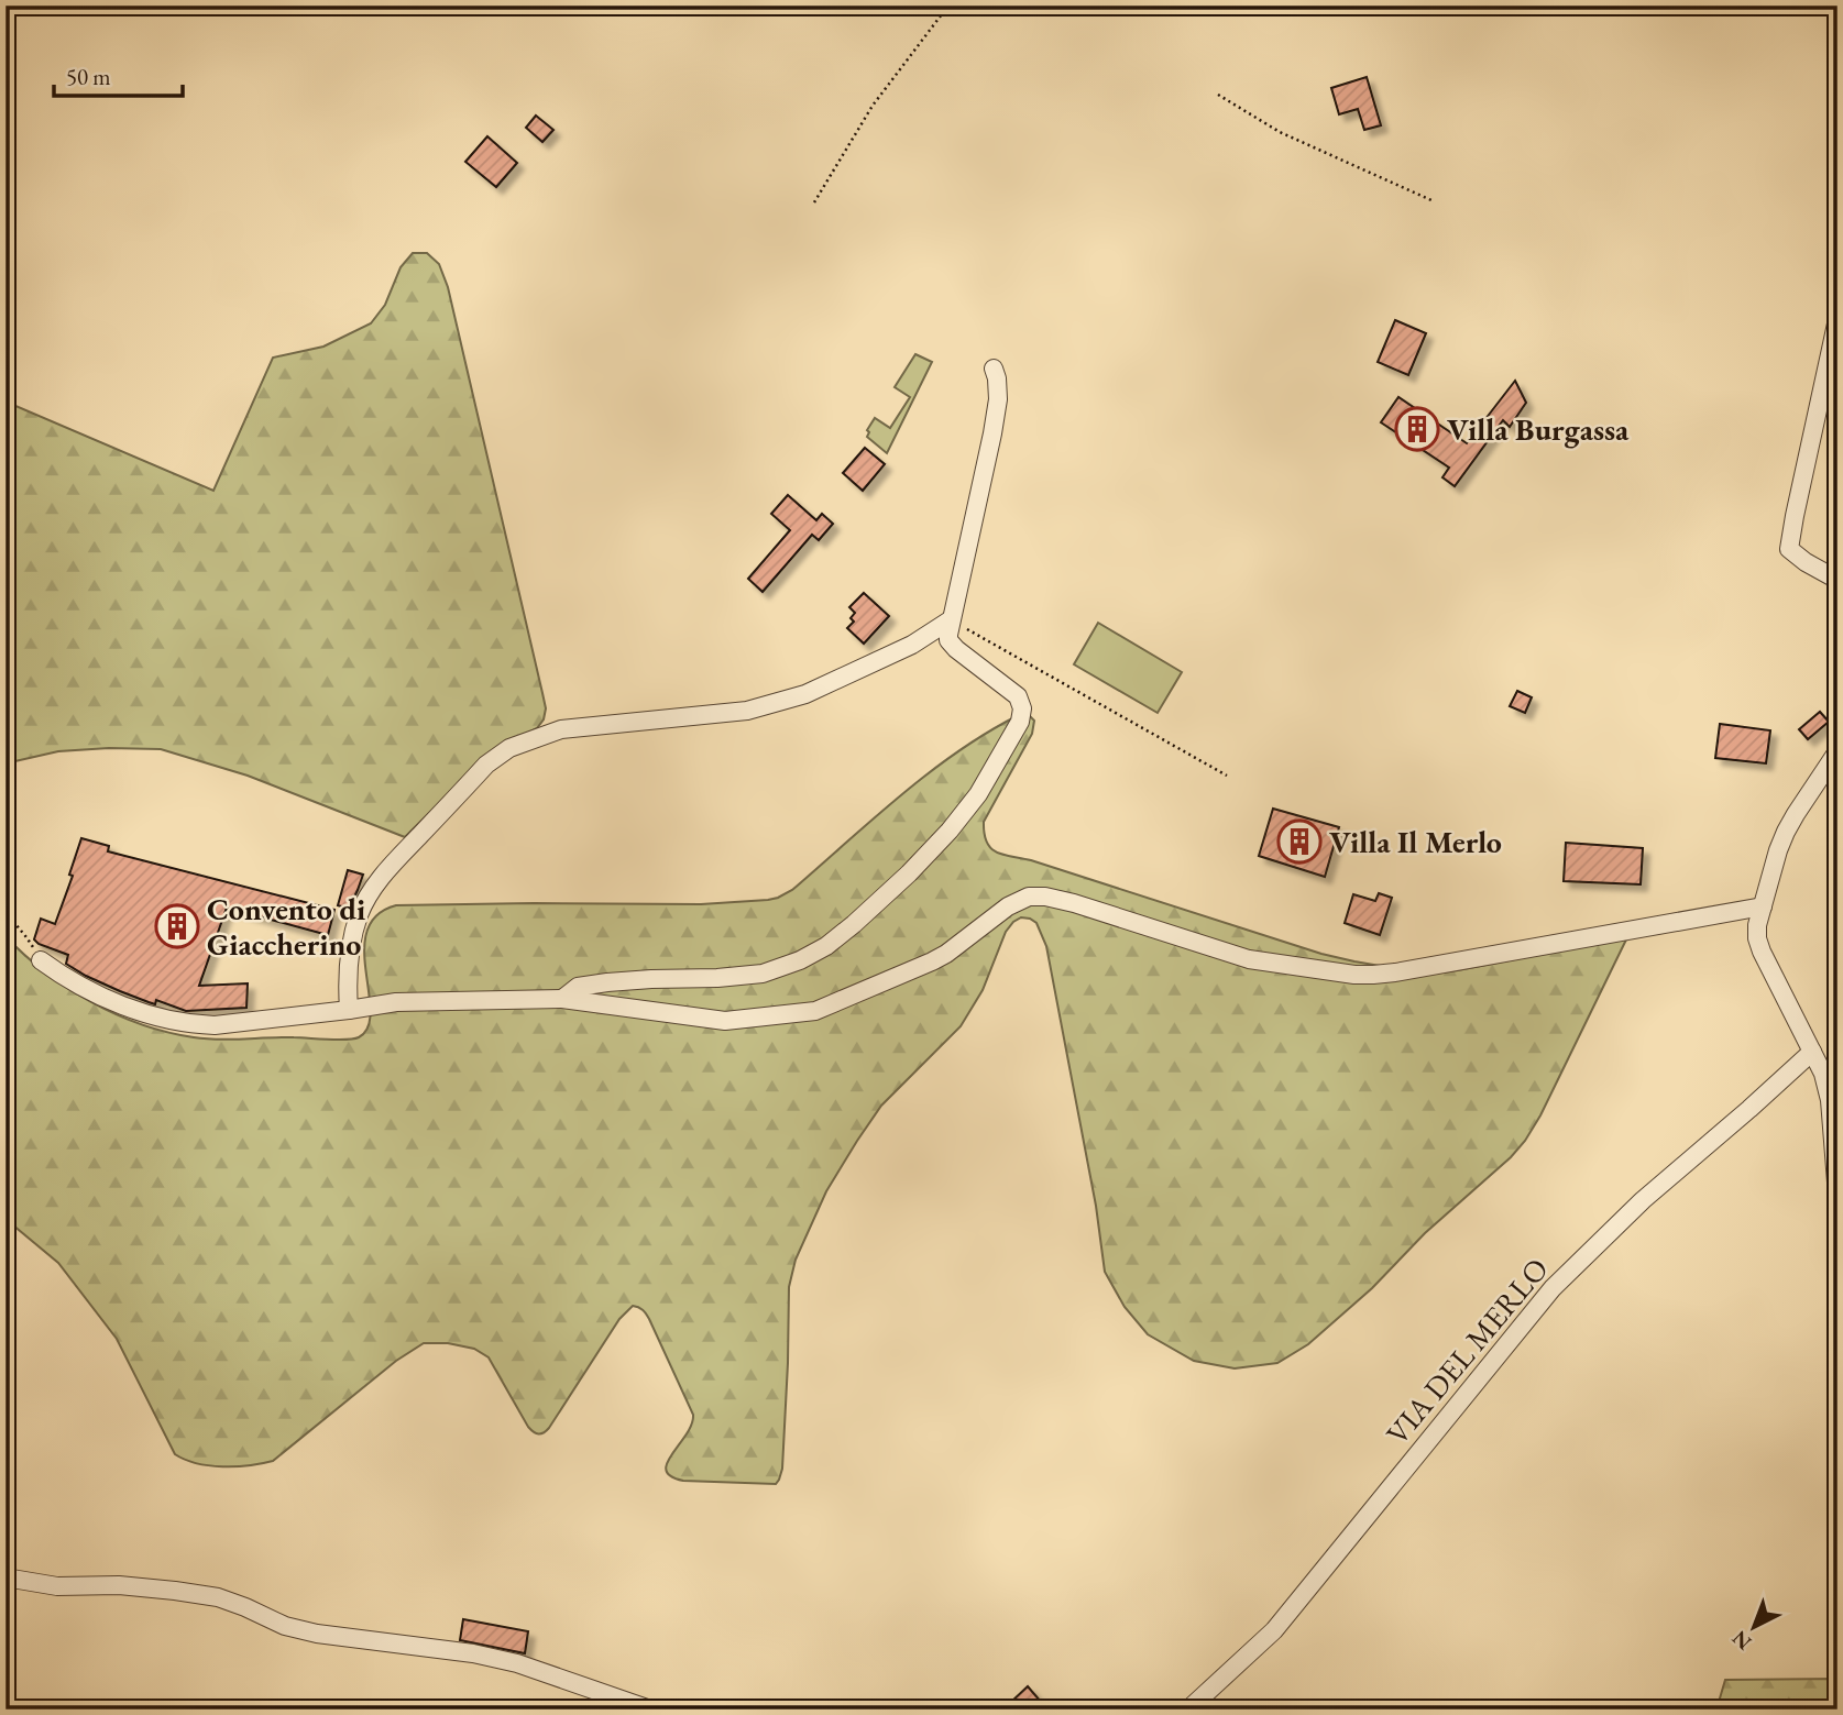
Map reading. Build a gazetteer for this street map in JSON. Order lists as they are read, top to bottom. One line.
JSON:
{"streets":{"street":["VIA DEL MERLO"]},"places":{"building":["Villa Burgassa","Villa Il Merlo","Convento di Giaccherino"]},"scale_bar":"50 m","north":"bottom left"}
